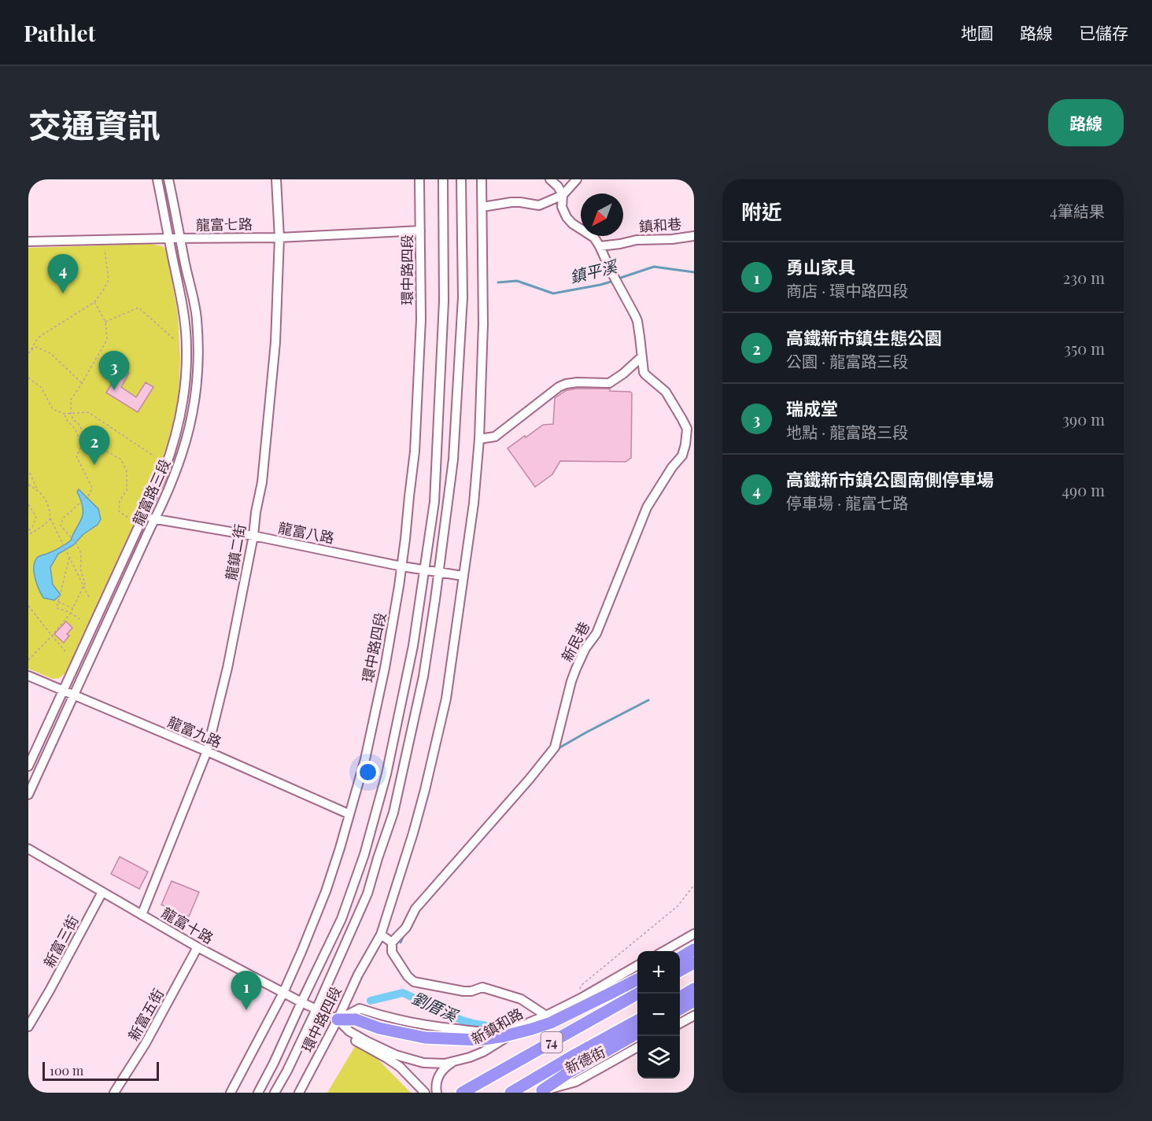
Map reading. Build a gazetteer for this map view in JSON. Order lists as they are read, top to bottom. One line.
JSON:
{"streets":{"highway":["74"],"street":["龍富七路","鎮和巷","環中路四段","龍富路三段","龍富八路","龍鎮二街","新民巷","龍富九路","龍富十路","新富三街","新富五街","新鎮和路","新德街"]},"crossings":[["龍富七路","環中路四段"],["龍富七路","龍富路三段"],["龍富七路","龍鎮二街"],["鎮和巷","新民巷"],["環中路四段","龍富八路"],["環中路四段","龍富九路"],["環中路四段","龍富十路"],["環中路四段","新鎮和路"],["龍富路三段","龍富八路"],["龍富路三段","龍富九路"],["龍富八路","龍鎮二街"],["龍鎮二街","龍富九路"],["龍鎮二街","龍富十路"],["龍富十路","新富三街"],["龍富十路","新富五街"],["龍富十路","新鎮和路"]],"water":["鎮平溪","劉厝溪"],"scale_bar":"100 m","north":"bottom left","page":{"header":"Pathlet","nav":["地圖","路線","已儲存"],"title":"交通資訊","buttons":"路線","heading":["附近","4筆結果"],"list":[{"mark":"1","name":"勇山家具","note":"商店 · 環中路四段","value":"230 m"},{"mark":"2","name":"高鐵新市鎮生態公園","note":"公園 · 龍富路三段","value":"350 m"},{"mark":"3","name":"瑞成堂","note":"地點 · 龍富路三段","value":"390 m"},{"mark":"4","name":"高鐵新市鎮公園南側停車場","note":"停車場 · 龍富七路","value":"490 m"}],"pins":["4","3","2","1"],"map_buttons":["+","−"],"scale":"100 m"}}
